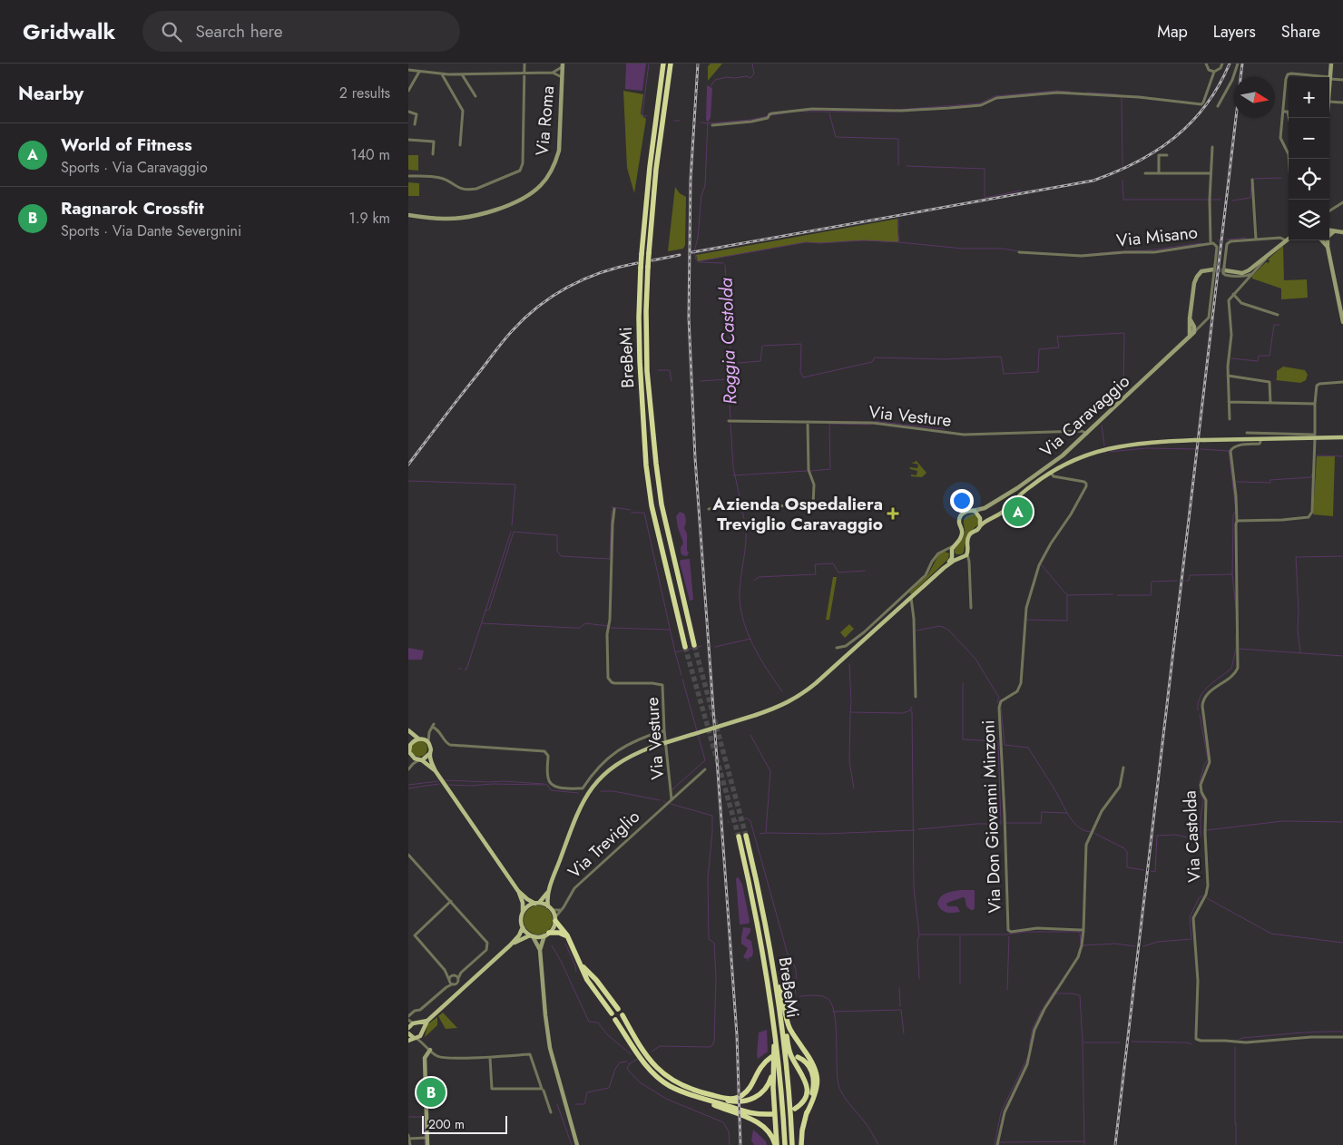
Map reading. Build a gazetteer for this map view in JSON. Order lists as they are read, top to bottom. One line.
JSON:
{"streets":{"highway":["BreBeMi"],"main road":["Via Caravaggio"],"street":["Via Roma","Via Misano","Via Vesture","Via Don Giovanni Minzoni","Via Castolda","Via Treviglio"]},"crossings":[["Via Misano","Via Caravaggio"],["Via Vesture","Via Caravaggio"],["Via Vesture","Via Treviglio"],["Via Caravaggio","Via Don Giovanni Minzoni"]],"water":["Roggia Castolda"],"places":{"health":["Azienda Ospedaliera Treviglio Caravaggio"]},"scale_bar":"200 m","north":"right","page":{"header":"Gridwalk","search":"Search here","nav":["Map","Layers","Share"],"heading":["Nearby","2 results"],"map_buttons":["+","−"],"list":[{"mark":"A","name":"World of Fitness","note":"Sports · Via Caravaggio","value":"140 m"},{"mark":"B","name":"Ragnarok Crossfit","note":"Sports · Via Dante Severgnini","value":"1.9 km"}],"pins":["A","B"],"scale":"200 m"}}
